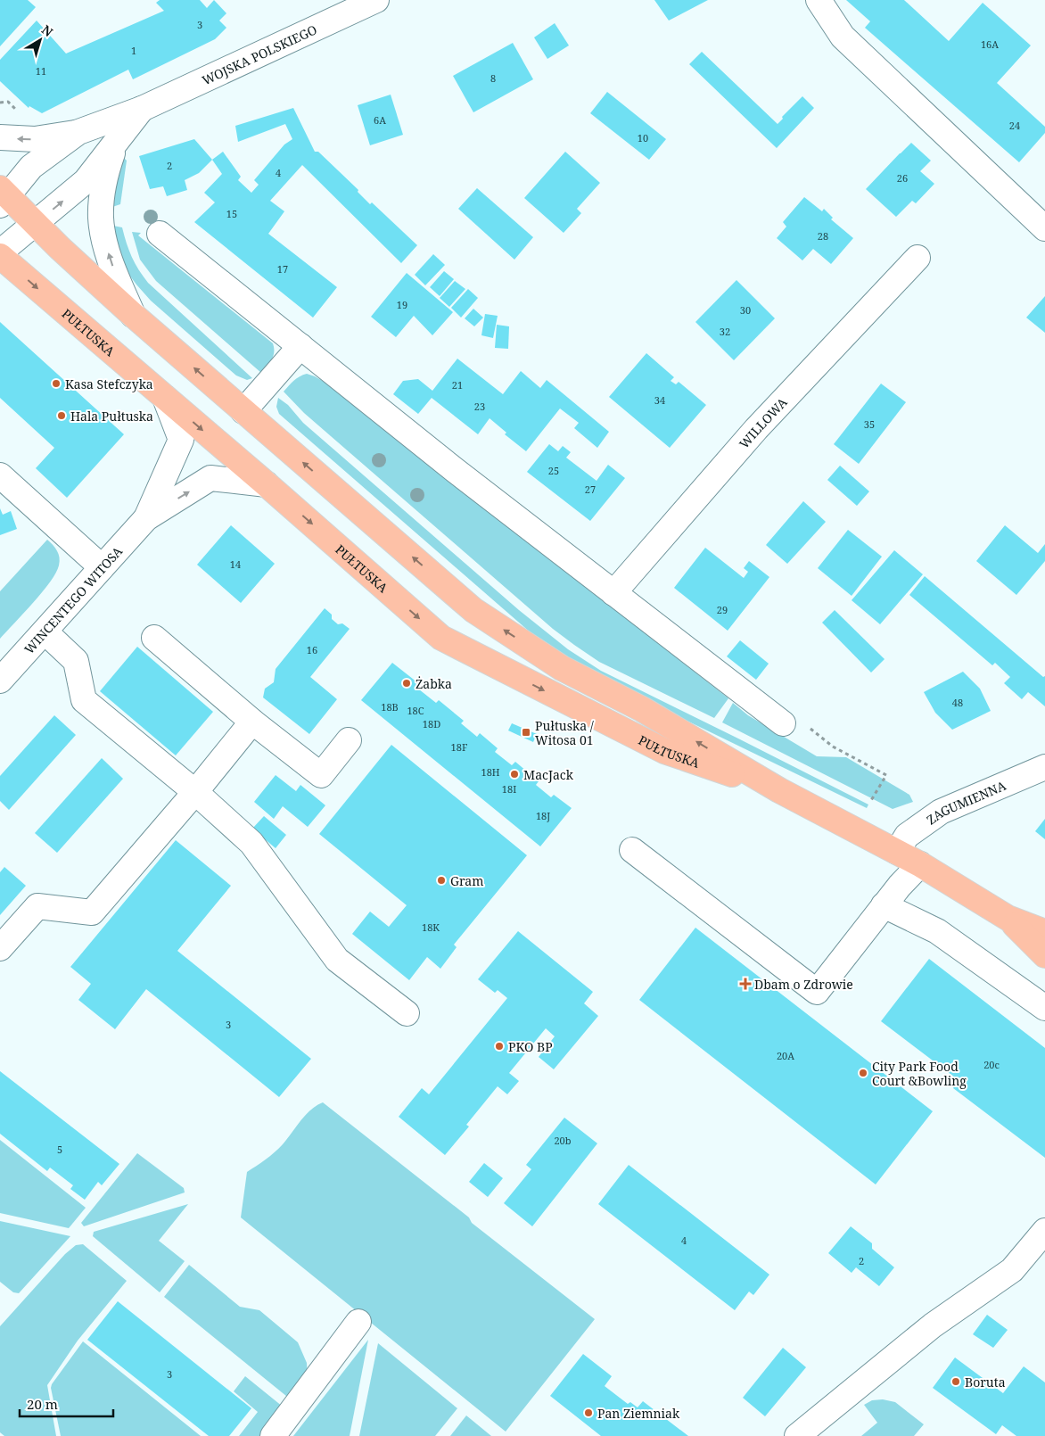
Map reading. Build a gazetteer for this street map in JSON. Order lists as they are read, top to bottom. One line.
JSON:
{"streets":{"main road":["PUŁTUSKA"],"street":["WOJSKA POLSKIEGO","WILLOWA","WINCENTEGO WITOSA","ZAGUMIENNA"]},"crossings":[["WOJSKA POLSKIEGO","PUŁTUSKA"],["PUŁTUSKA","WINCENTEGO WITOSA"],["PUŁTUSKA","ZAGUMIENNA"]],"places":{"other":["Kasa Stefczyka","Hala Pułtuska","Żabka","MacJack","Gram","PKO BP","City Park Food Court &Bowling","Boruta","Pan Ziemniak"],"transit":["Pułtuska / Witosa 01"],"health":["Dbam o Zdrowie"]},"house_numbers":["3","16A","1","11","8","6A","24","10","2","4","26","15","28","17","19","30","32","21","34","23","35","25","27","14","29","16","48","18B","18C","18D","18F","18H","18I","18J","18K","3","20A","20c","20b","5","4","2","3"],"scale_bar":"20 m","north":"top right"}
